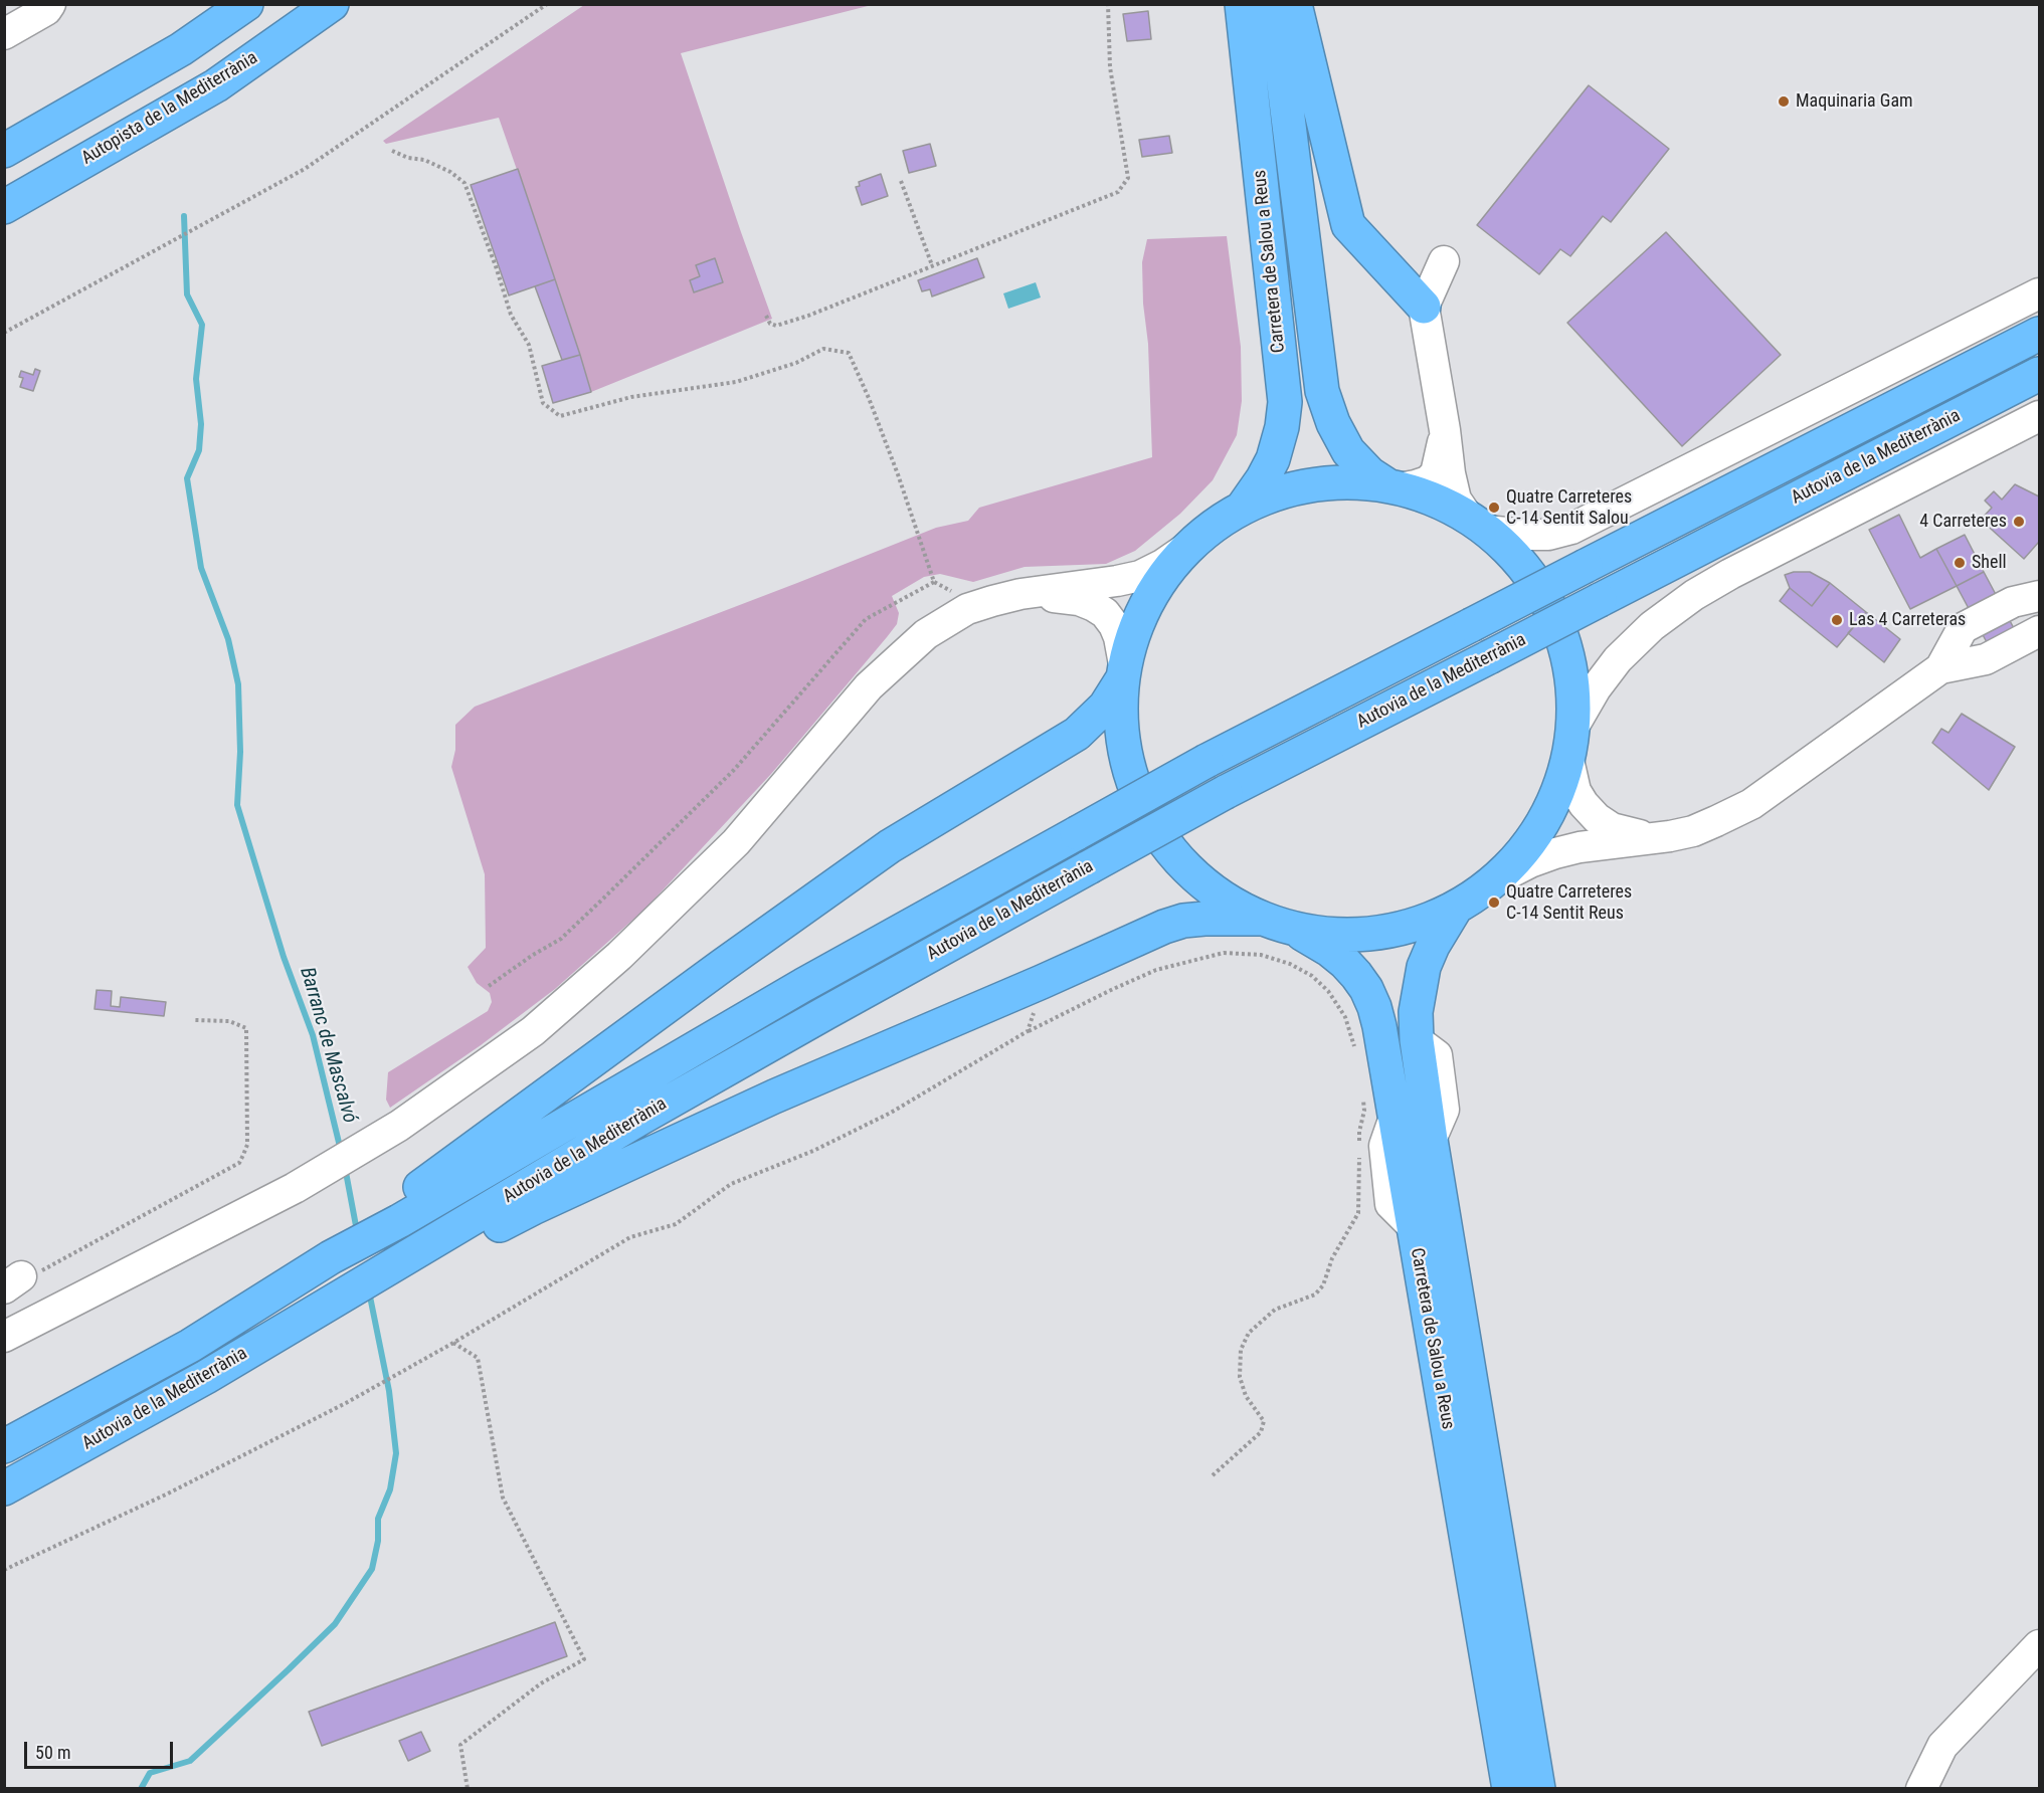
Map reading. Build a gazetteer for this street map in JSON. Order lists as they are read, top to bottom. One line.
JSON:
{"streets":{"highway":["Autopista de la Mediterrània","Carretera de Salou a Reus","Autovia de la Mediterrània"]},"water":["Barranc de Mascalvó"],"places":["Maquinaria Gam","Quatre Carreteres C-14 Sentit Salou","4 Carreteres","Shell","Las 4 Carreteras","Quatre Carreteres C-14 Sentit Reus"],"scale_bar":"50 m"}
